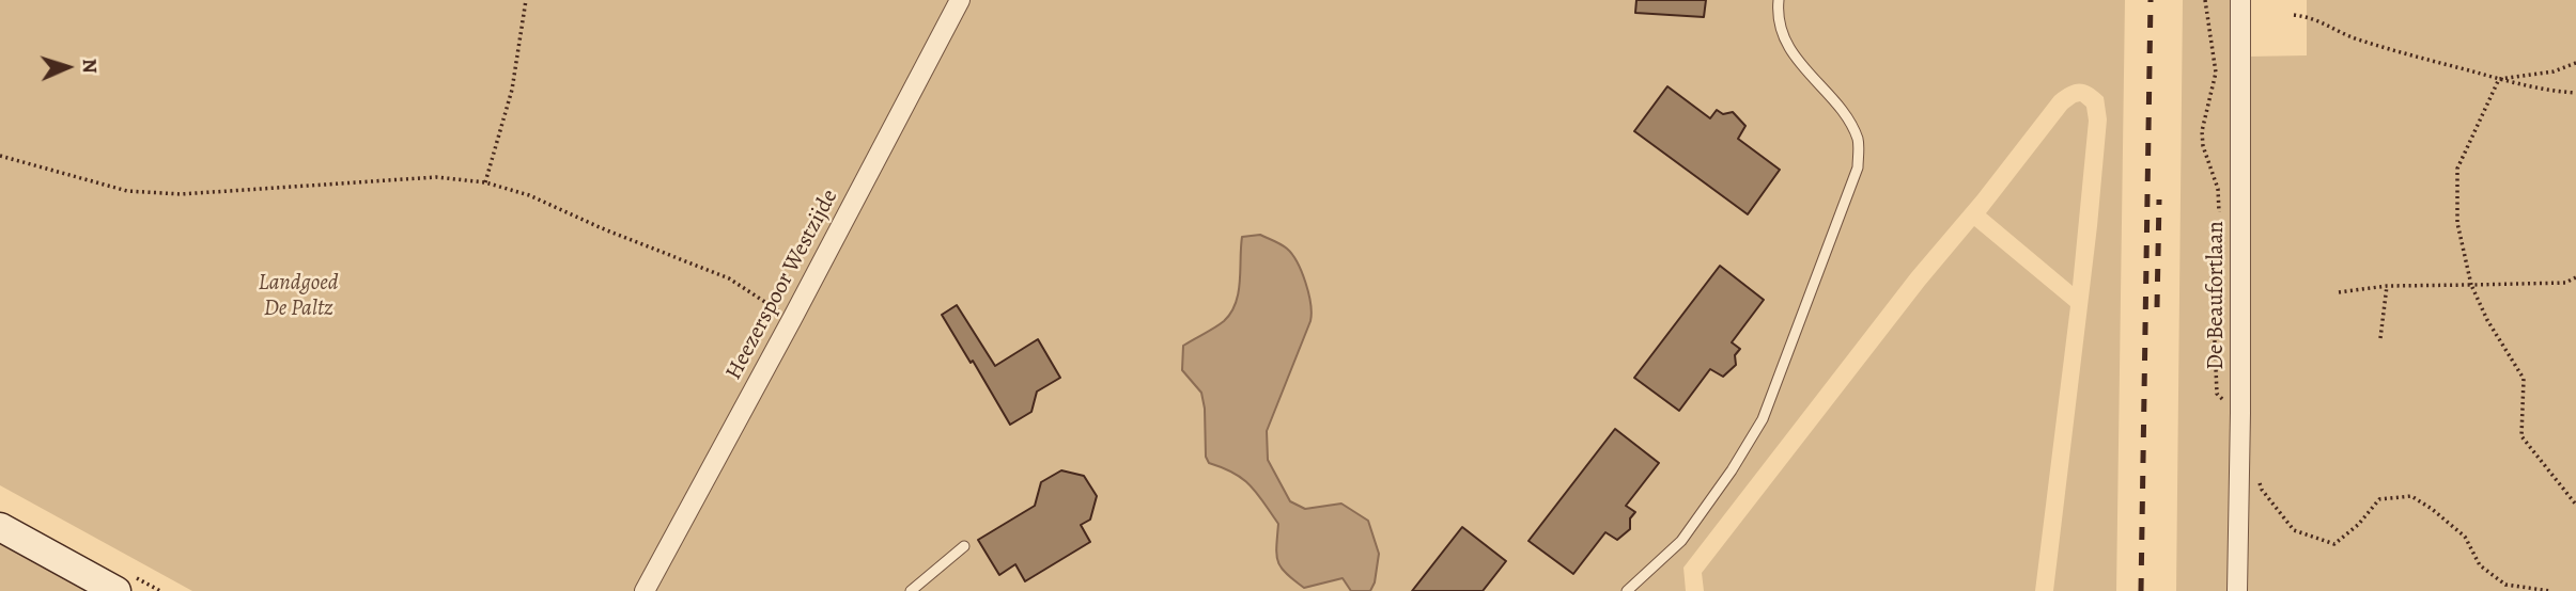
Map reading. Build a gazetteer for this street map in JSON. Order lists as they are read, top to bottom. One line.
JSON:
{"streets":{"street":["Heezerspoor Westzijde","De Beaufortlaan"]},"parks":["Landgoed De Paltz"],"north":"right"}
